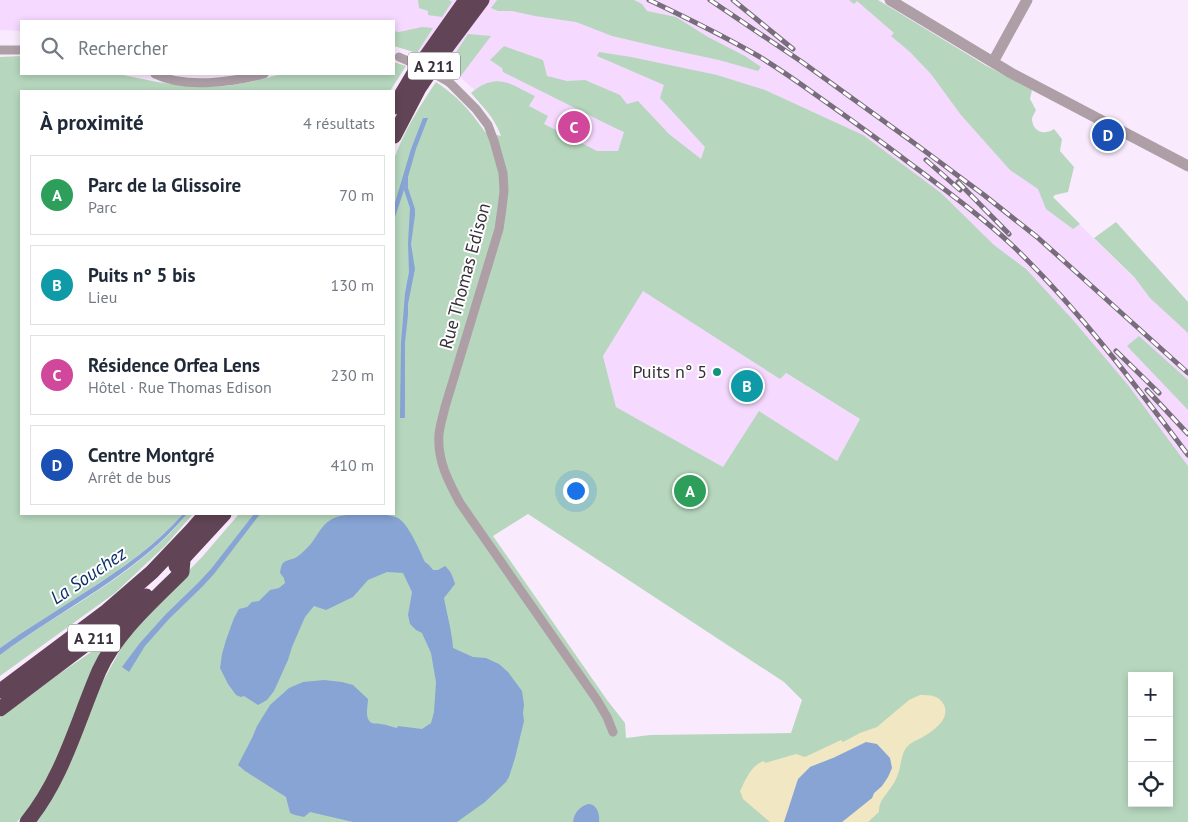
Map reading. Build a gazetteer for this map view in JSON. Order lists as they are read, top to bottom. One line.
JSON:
{"streets":{"highway":["A 211"],"street":["Rue Thomas Edison"]},"water":["La Souchez"],"places":["Puits n° 5"],"page":{"search":"Rechercher","heading":["À proximité","4 résultats"],"pins":["C","D","B","A"],"list":[{"mark":"A","name":"Parc de la Glissoire","note":"Parc","value":"70 m"},{"mark":"B","name":"Puits n° 5 bis","note":"Lieu","value":"130 m"},{"mark":"C","name":"Résidence Orfea Lens","note":"Hôtel · Rue Thomas Edison","value":"230 m"},{"mark":"D","name":"Centre Montgré","note":"Arrêt de bus","value":"410 m"}],"map_buttons":["+","−"]}}
